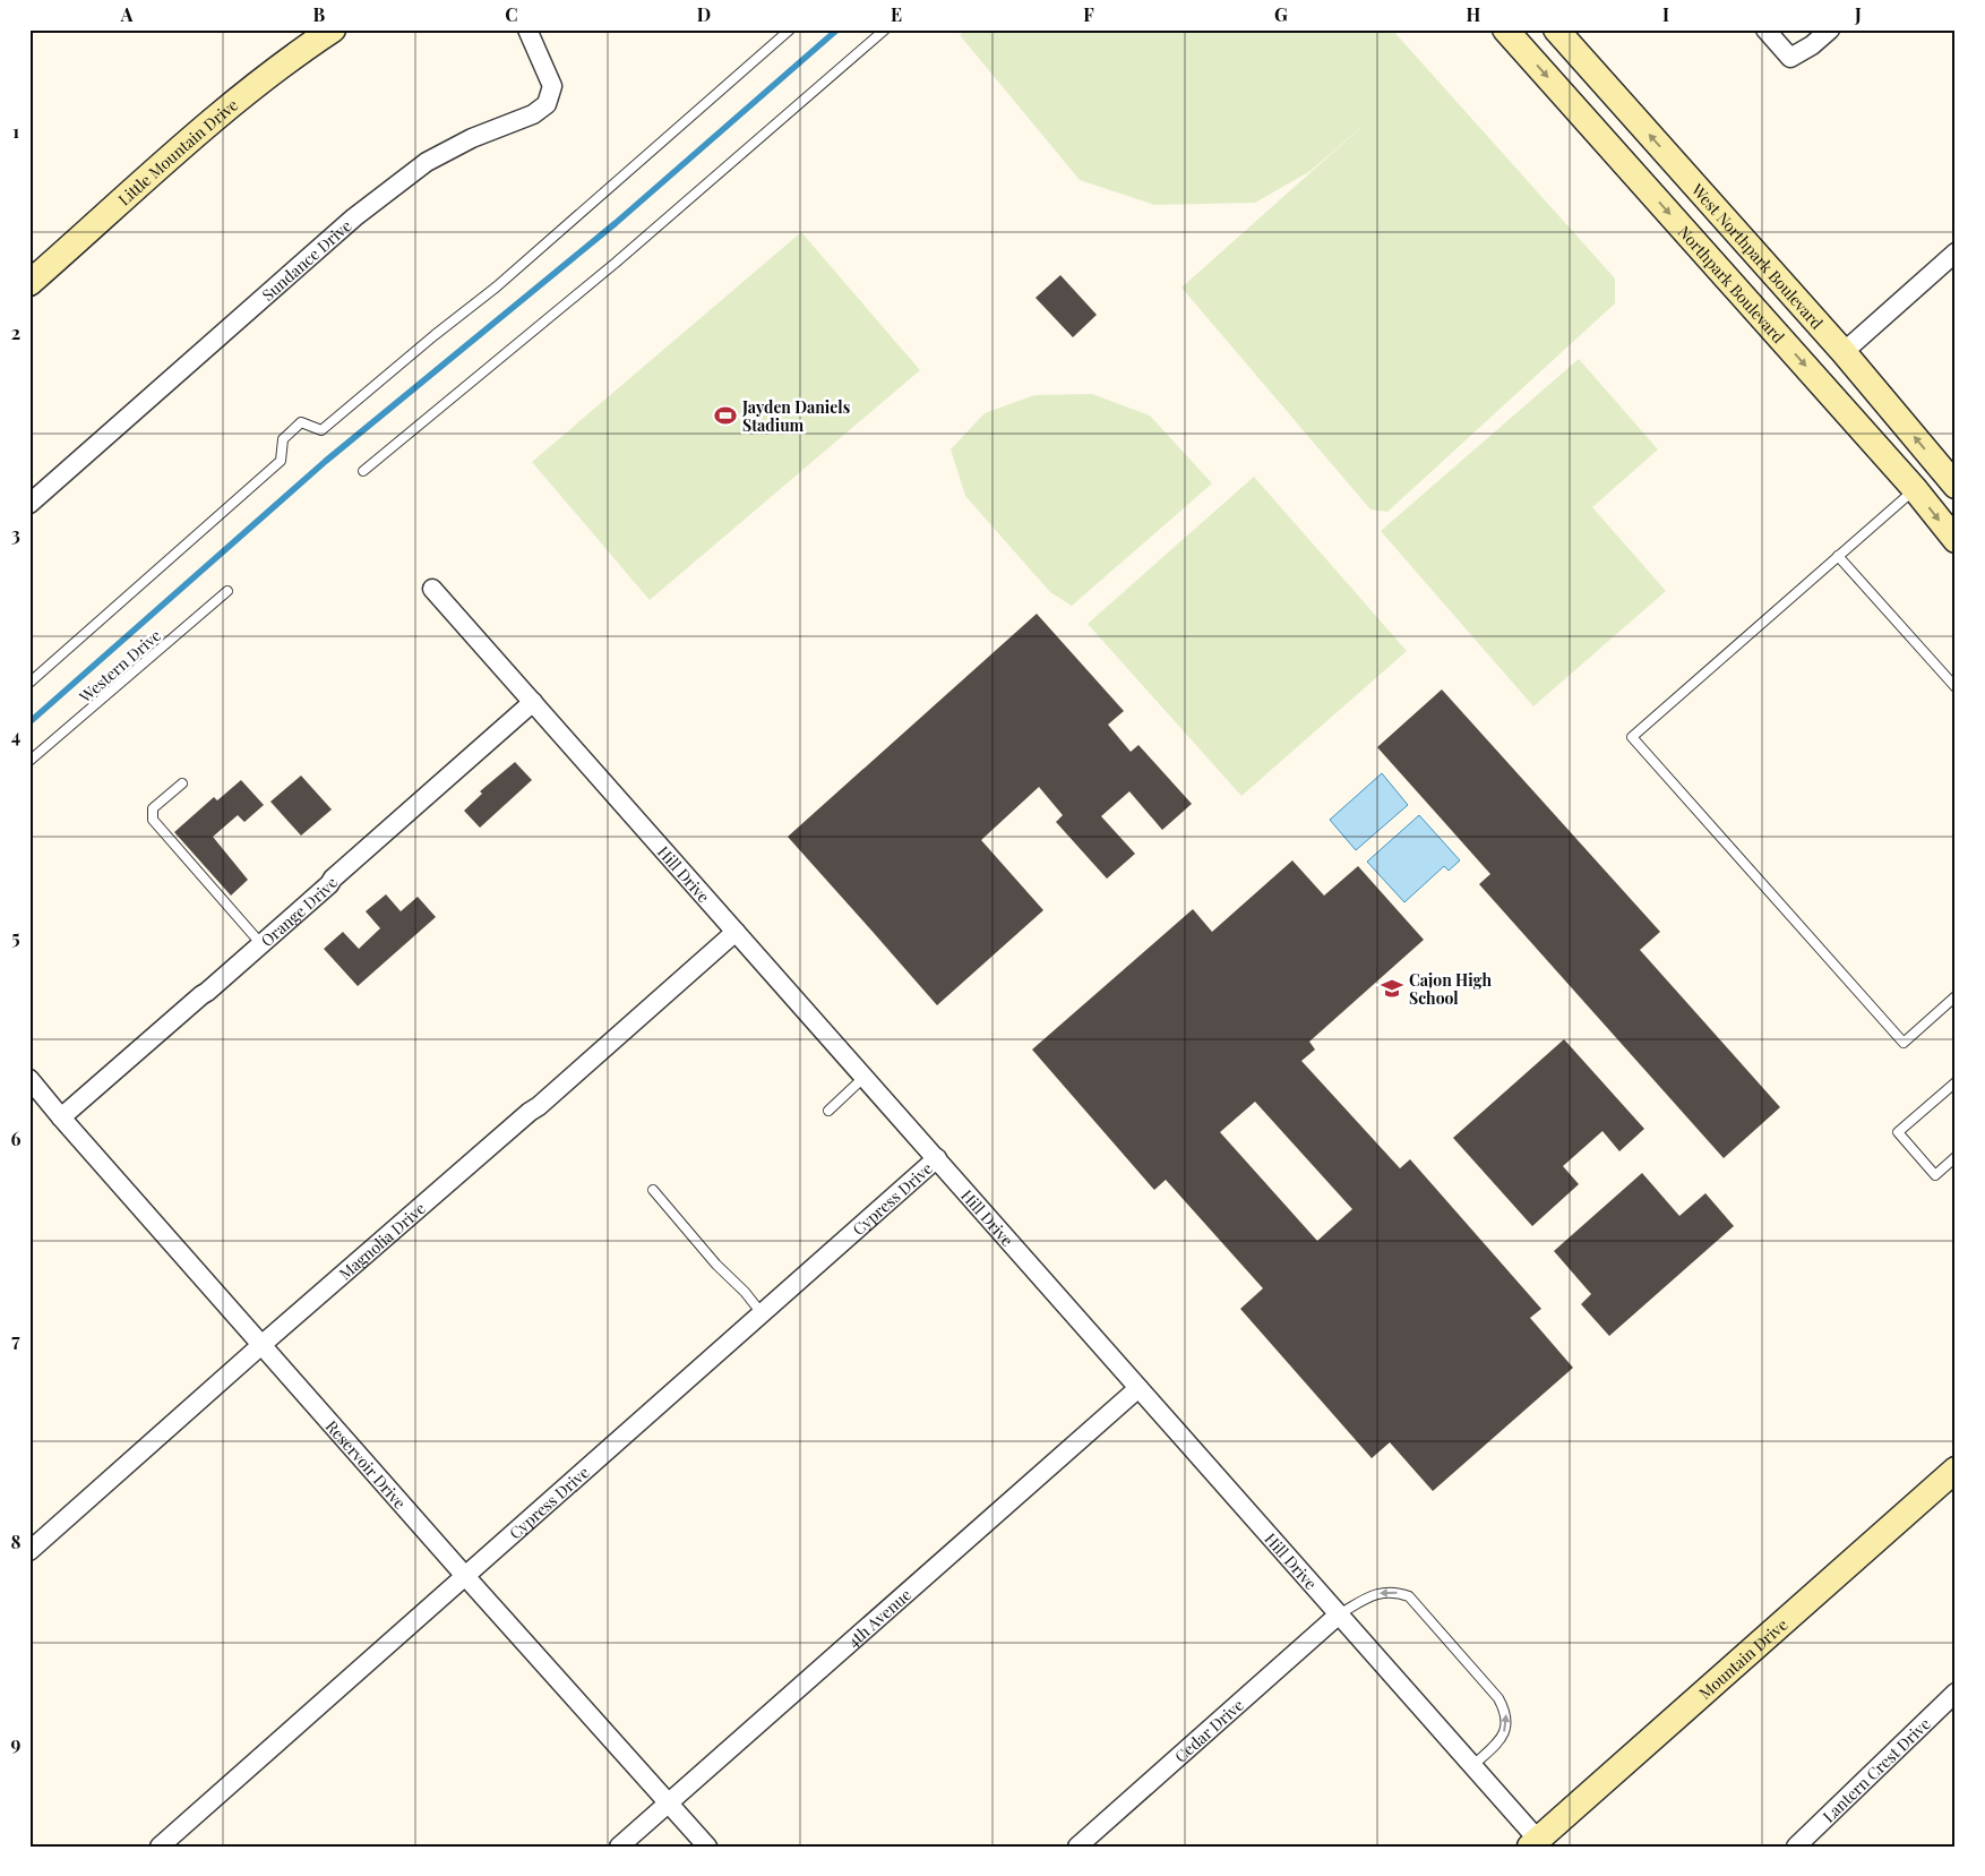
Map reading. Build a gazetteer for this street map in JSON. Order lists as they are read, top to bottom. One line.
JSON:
{"streets":{"main road":["Little Mountain Drive","West Northpark Boulevard","Northpark Boulevard","Mountain Drive"],"street":["Sundance Drive","Hill Drive","Orange Drive","Cypress Drive","Magnolia Drive","Reservoir Drive","4th Avenue","Cedar Drive","Lantern Crest Drive"],"lane":["Western Drive"]},"crossings":[["Hill Drive","Orange Drive"],["Hill Drive","Cypress Drive"],["Hill Drive","Magnolia Drive"],["Hill Drive","4th Avenue"],["Hill Drive","Mountain Drive"],["Hill Drive","Cedar Drive"],["Orange Drive","Reservoir Drive"],["Cypress Drive","Reservoir Drive"],["Magnolia Drive","Reservoir Drive"],["Reservoir Drive","4th Avenue"]],"one_way":["West Northpark Boulevard","Northpark Boulevard"],"places":{"sports":["Jayden Daniels Stadium"],"school or university":["Cajon High School"]},"grid":{"columns":["A","B","C","D","E","F","G","H","I","J"],"rows":["1","2","3","4","5","6","7","8","9"]}}
